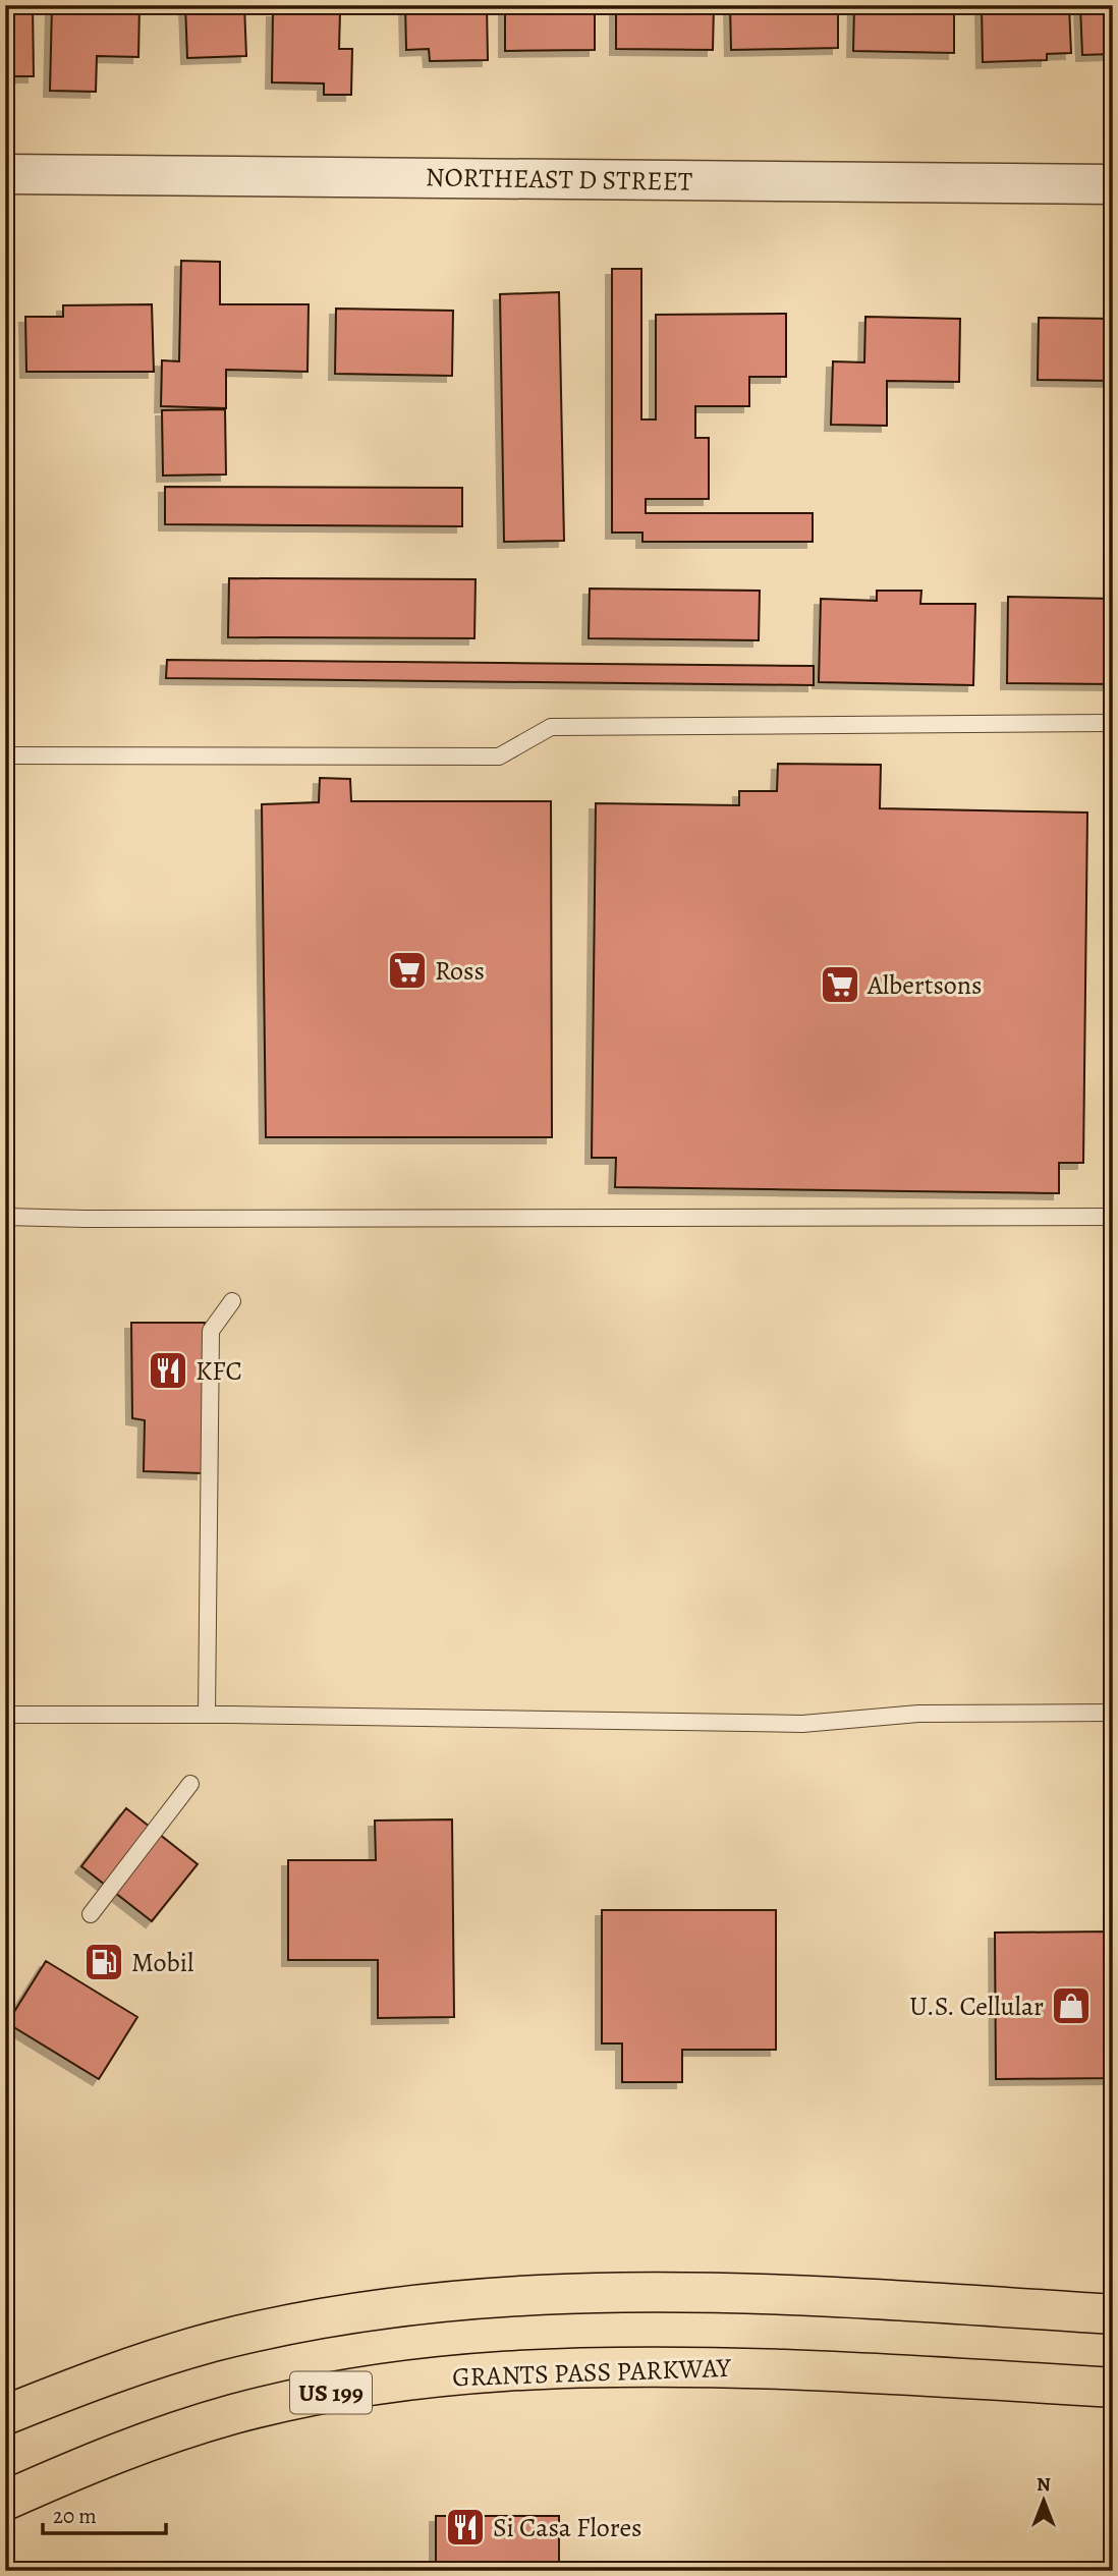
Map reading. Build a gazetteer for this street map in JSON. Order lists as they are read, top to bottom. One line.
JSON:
{"streets":{"highway":["GRANTS PASS PARKWAY","US 199"],"street":["NORTHEAST D STREET"]},"places":{"supermarket":["Ross","Albertsons"],"restaurant":["KFC","Si Casa Flores"],"fuel station":["Mobil"],"shop":["U.S. Cellular"]},"scale_bar":"20 m","north":"top"}
